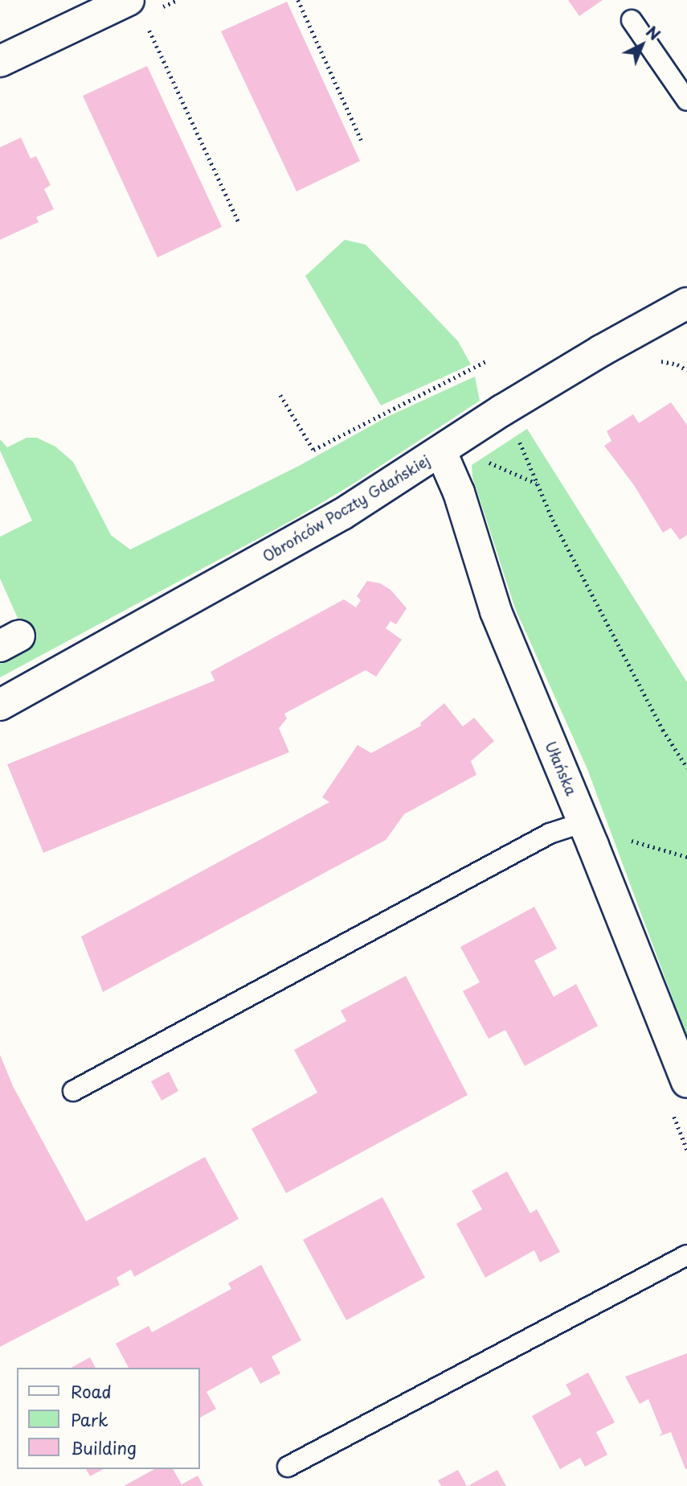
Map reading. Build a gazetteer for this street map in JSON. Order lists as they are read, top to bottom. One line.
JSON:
{"streets":{"street":["Obrońców Poczty Gdańskiej","Ułańska"]},"crossings":[["Obrońców Poczty Gdańskiej","Ułańska"]],"legend":["Road","Park","Building"],"north":"top right"}
